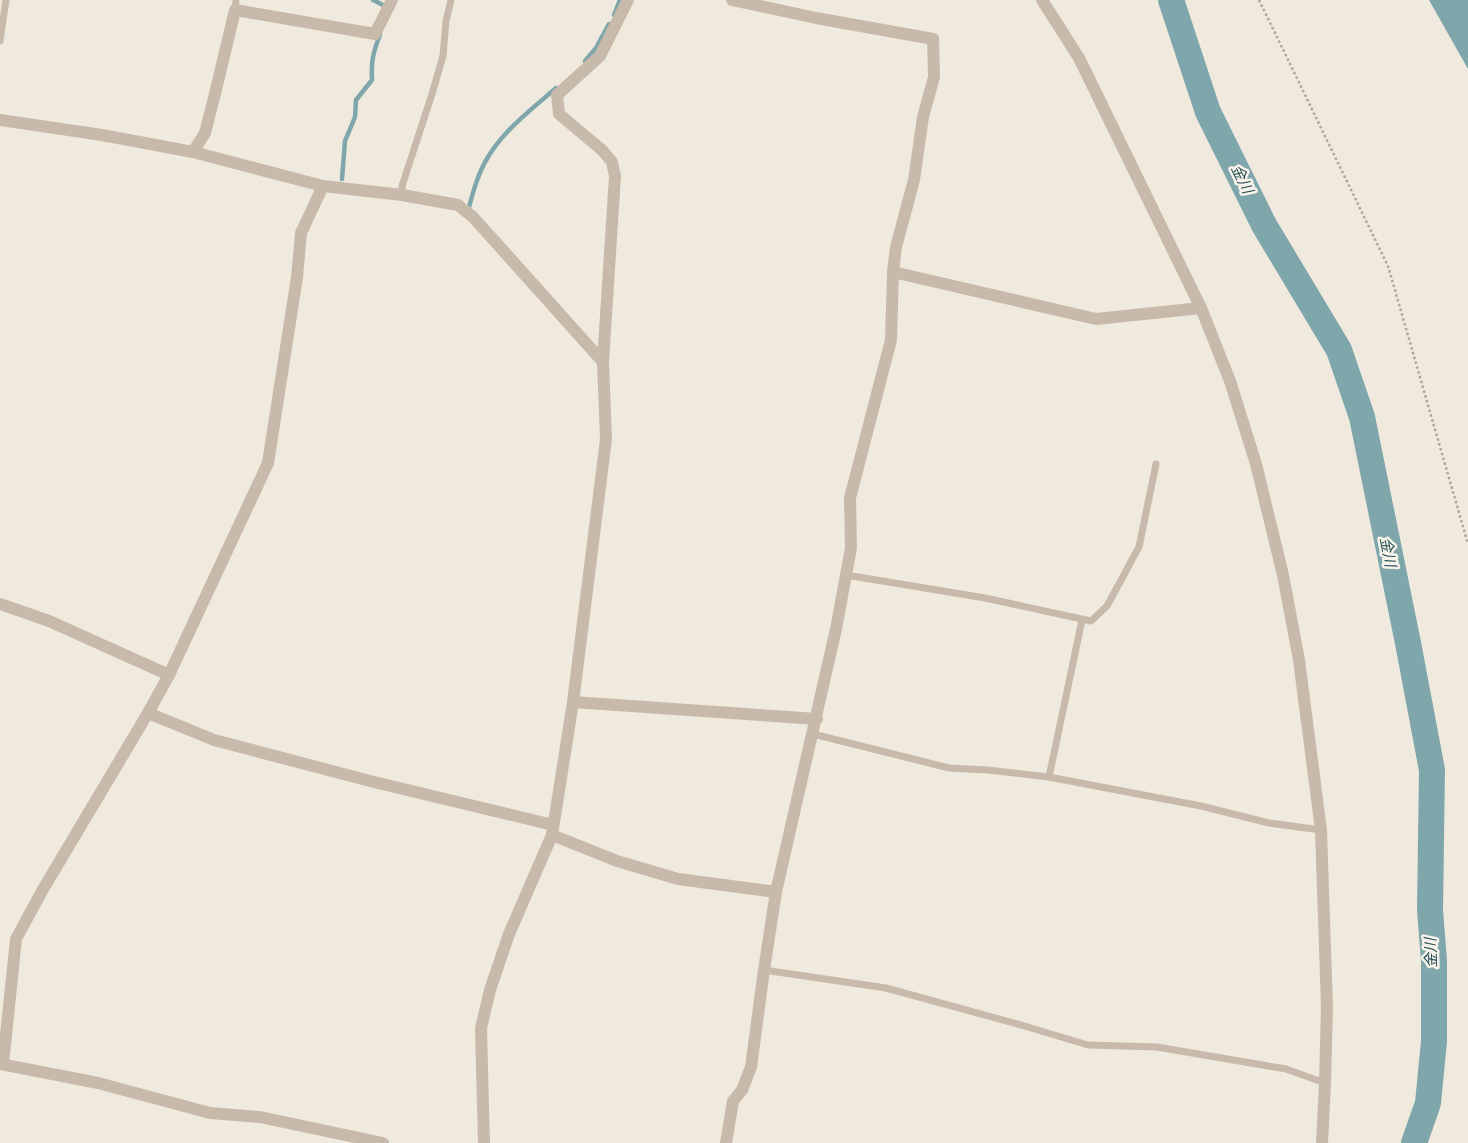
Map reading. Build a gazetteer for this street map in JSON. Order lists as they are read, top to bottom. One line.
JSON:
{"water":["金川"]}
